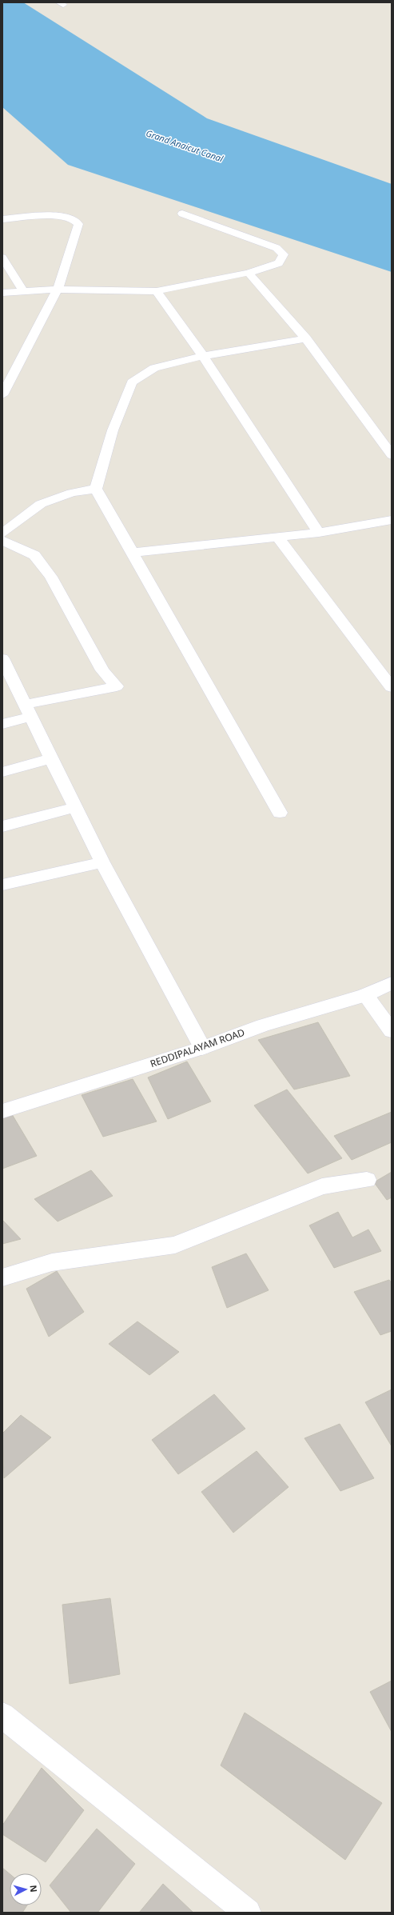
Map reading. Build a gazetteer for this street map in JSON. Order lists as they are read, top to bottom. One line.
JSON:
{"streets":{"street":["REDDIPALAYAM ROAD"]},"water":["Grand Anaicut Canal"],"north":"right"}
